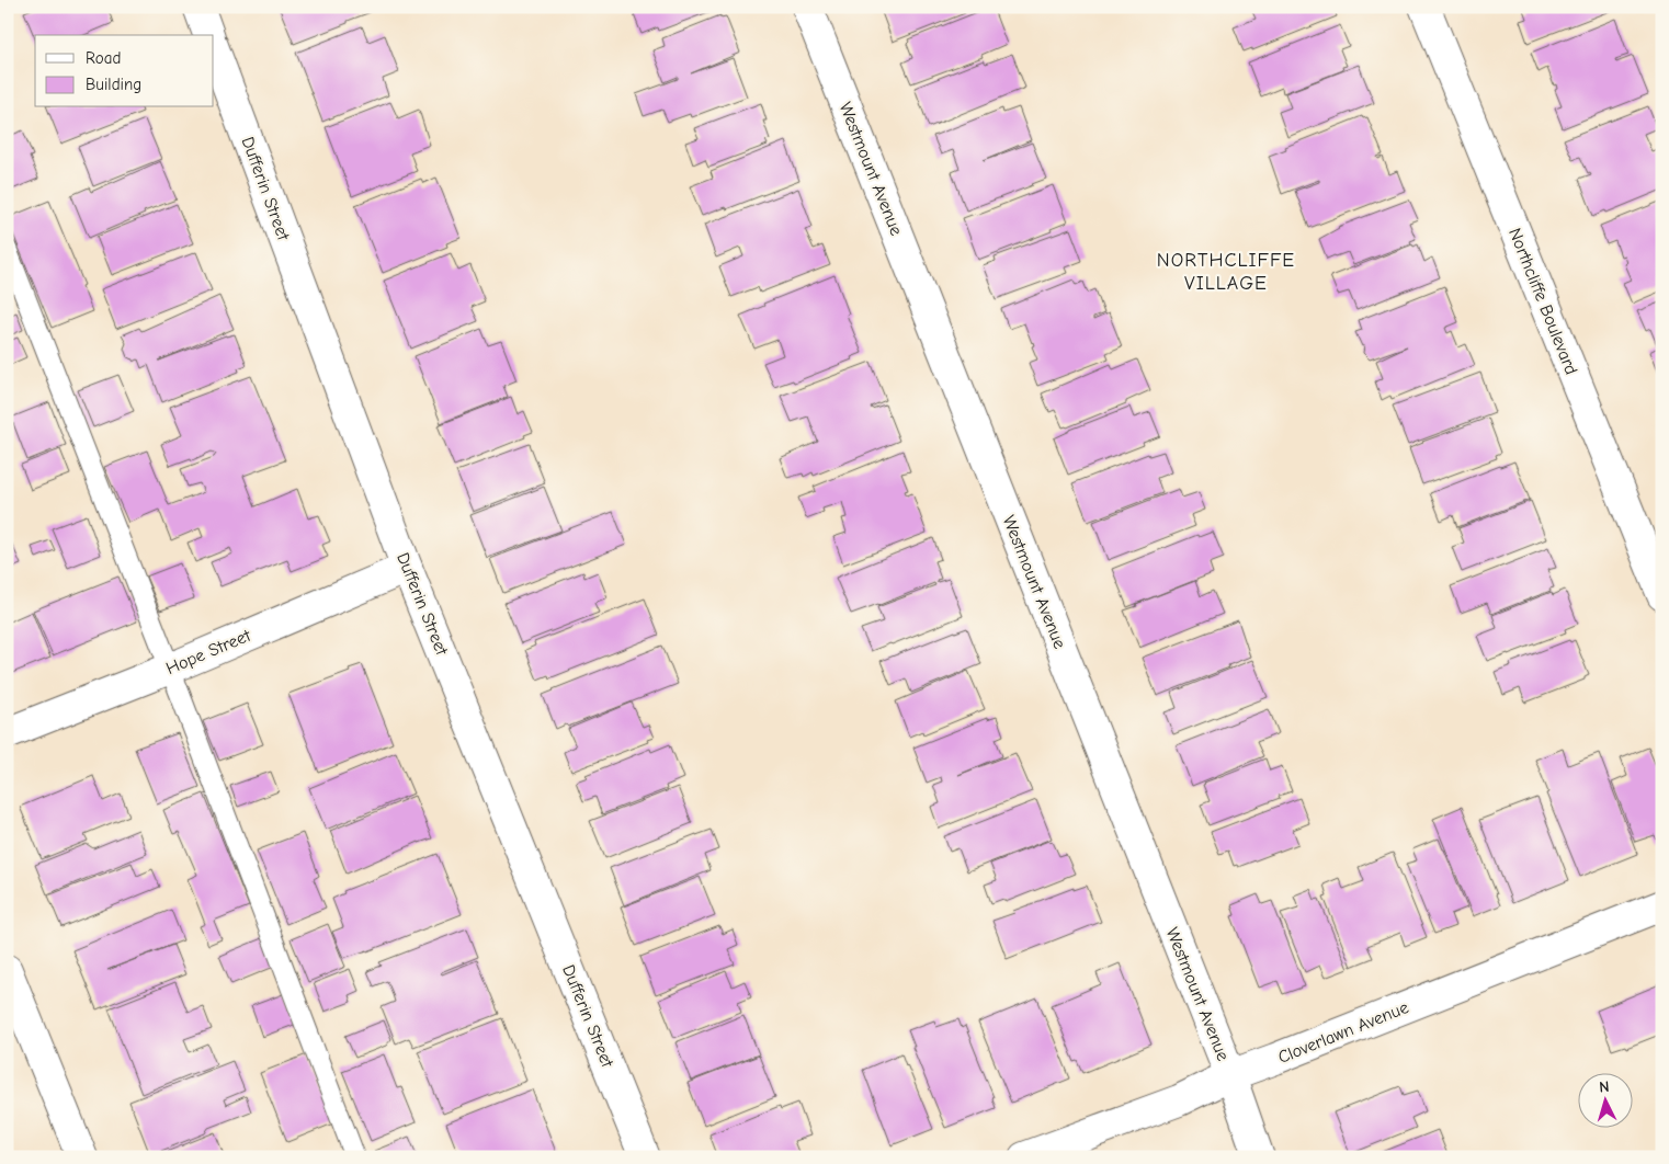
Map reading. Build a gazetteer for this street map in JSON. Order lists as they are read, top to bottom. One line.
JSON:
{"streets":{"street":["Westmount Avenue","Dufferin Street","Northcliffe Boulevard","Hope Street","Cloverlawn Avenue"]},"crossings":[["Westmount Avenue","Cloverlawn Avenue"],["Dufferin Street","Hope Street"]],"districts":["NORTHCLIFFE VILLAGE"],"legend":["Road","Building"],"north":"top"}
